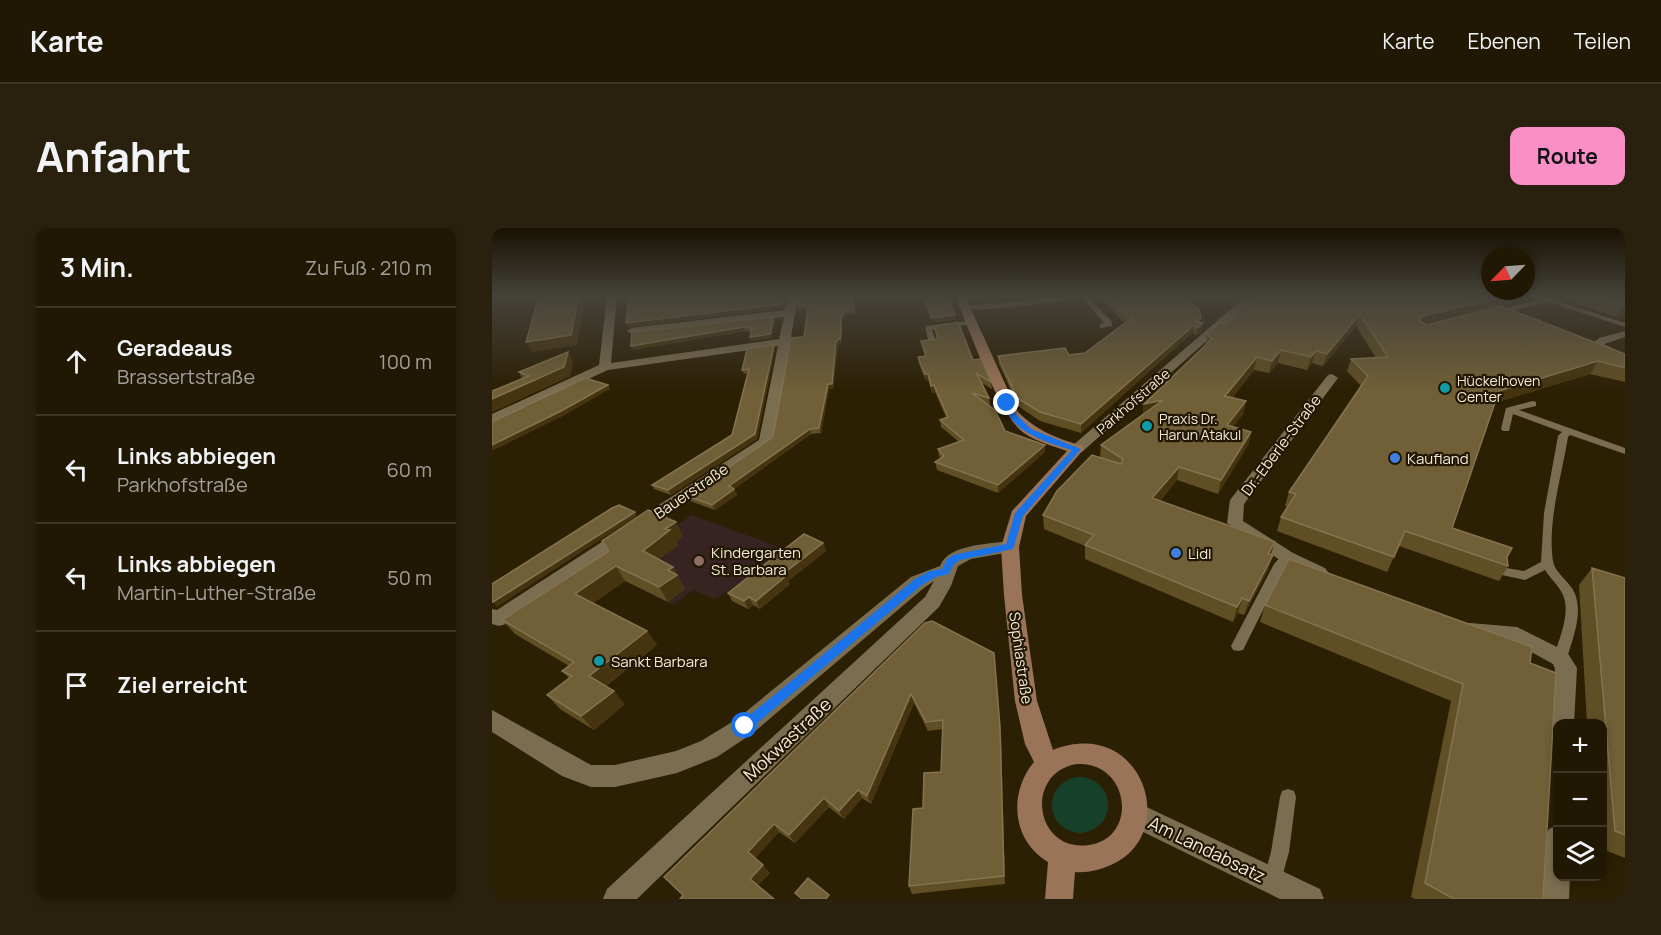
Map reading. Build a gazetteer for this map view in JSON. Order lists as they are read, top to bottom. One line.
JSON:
{"streets":{"street":["Parkhofstraße","Dr.-Eberle-Straße","Bauerstraße","Sophiastraße","Mokwastraße","Am Landabsatz"]},"crossings":[["Parkhofstraße","Sophiastraße"],["Sophiastraße","Am Landabsatz"]],"places":["Hückelhoven Center","Praxis Dr. Harun Atakul","Kaufland","Lidl","Kindergarten St. Barbara","Sankt Barbara"],"north":"bottom left","page":{"header":"Karte","nav":["Karte","Ebenen","Teilen"],"title":"Anfahrt","buttons":"Route","heading":["3 Min.","Zu Fuß · 210 m"],"list":[["Geradeaus","Brassertstraße","100 m"],["Links abbiegen","Parkhofstraße","60 m"],["Links abbiegen","Martin-Luther-Straße","50 m"],"Ziel erreicht"],"map_buttons":["+","−"]}}
